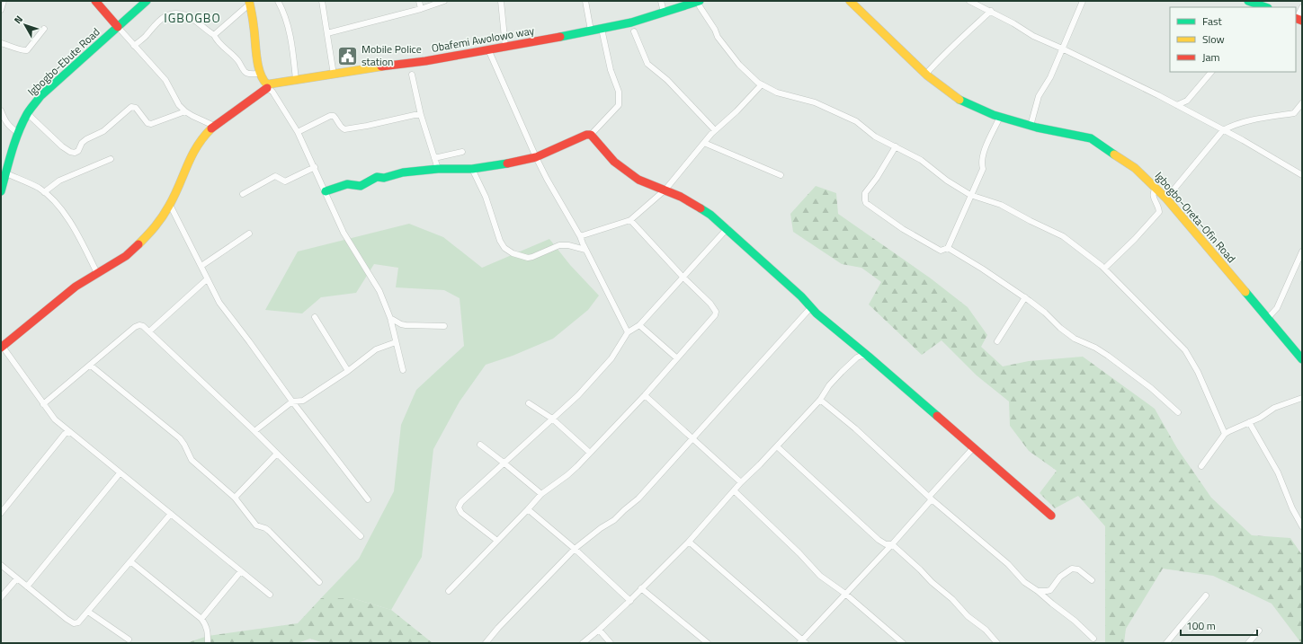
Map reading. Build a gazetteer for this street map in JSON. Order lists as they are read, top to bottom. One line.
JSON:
{"streets":{"street":["Obafemi Awolowo way","Igbogbo-Ebute Road","Igbogbo-Oreta-Ofin Road"]},"districts":["IGBOGBO"],"places":{"public building":["Mobile Police station"]},"legend":["Fast","Slow","Jam"],"scale_bar":"100 m","north":"top left"}
